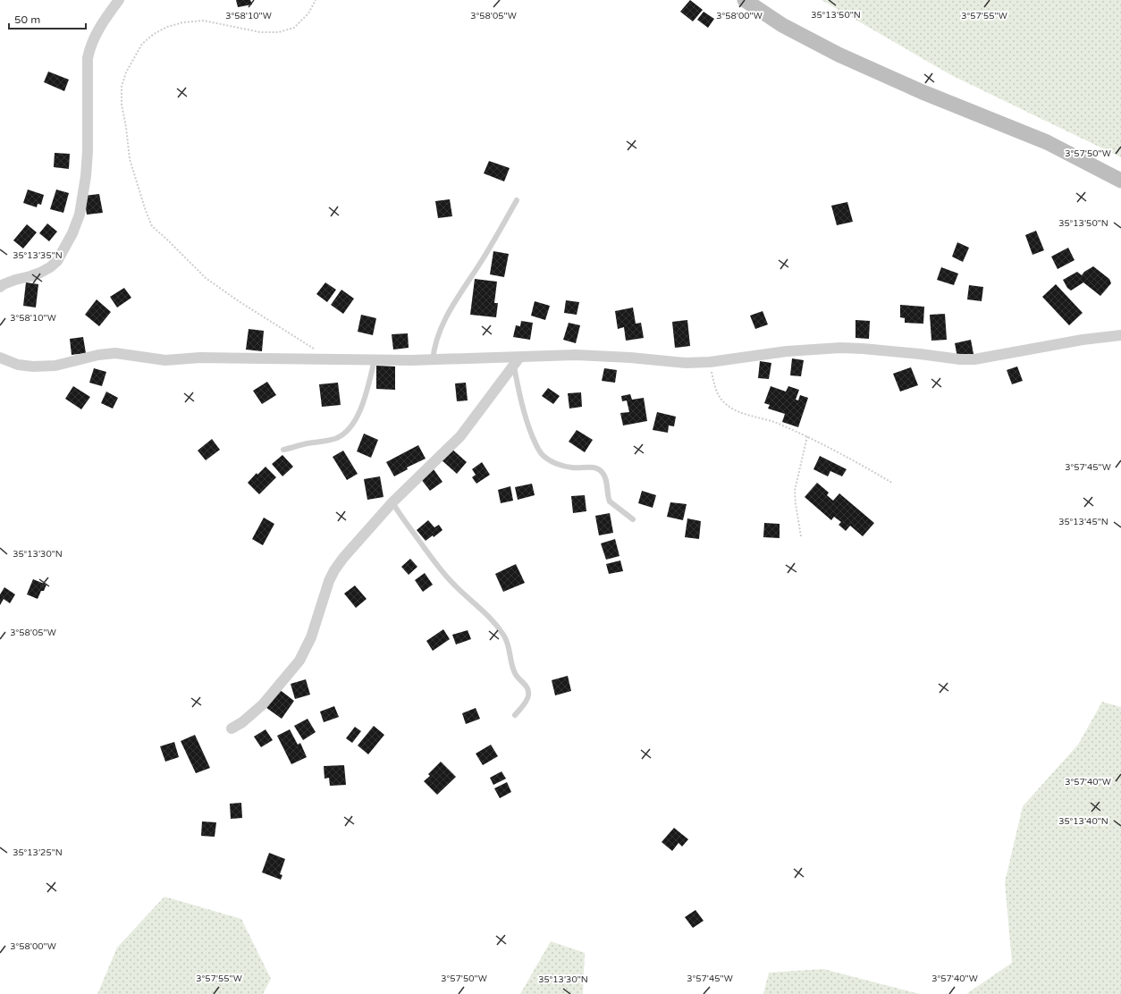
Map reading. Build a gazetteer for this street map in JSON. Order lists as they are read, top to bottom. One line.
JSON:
{"scale_bar":"50 m","coordinates":["35°13'50\"N","3°58'10\"W","3°58'05\"W","3°58'00\"W","3°57'55\"W","3°57'50\"W","35°13'35\"N","3°57'45\"W","35°13'45\"N","35°13'30\"N","3°57'40\"W","35°13'40\"N","35°13'25\"N"]}
